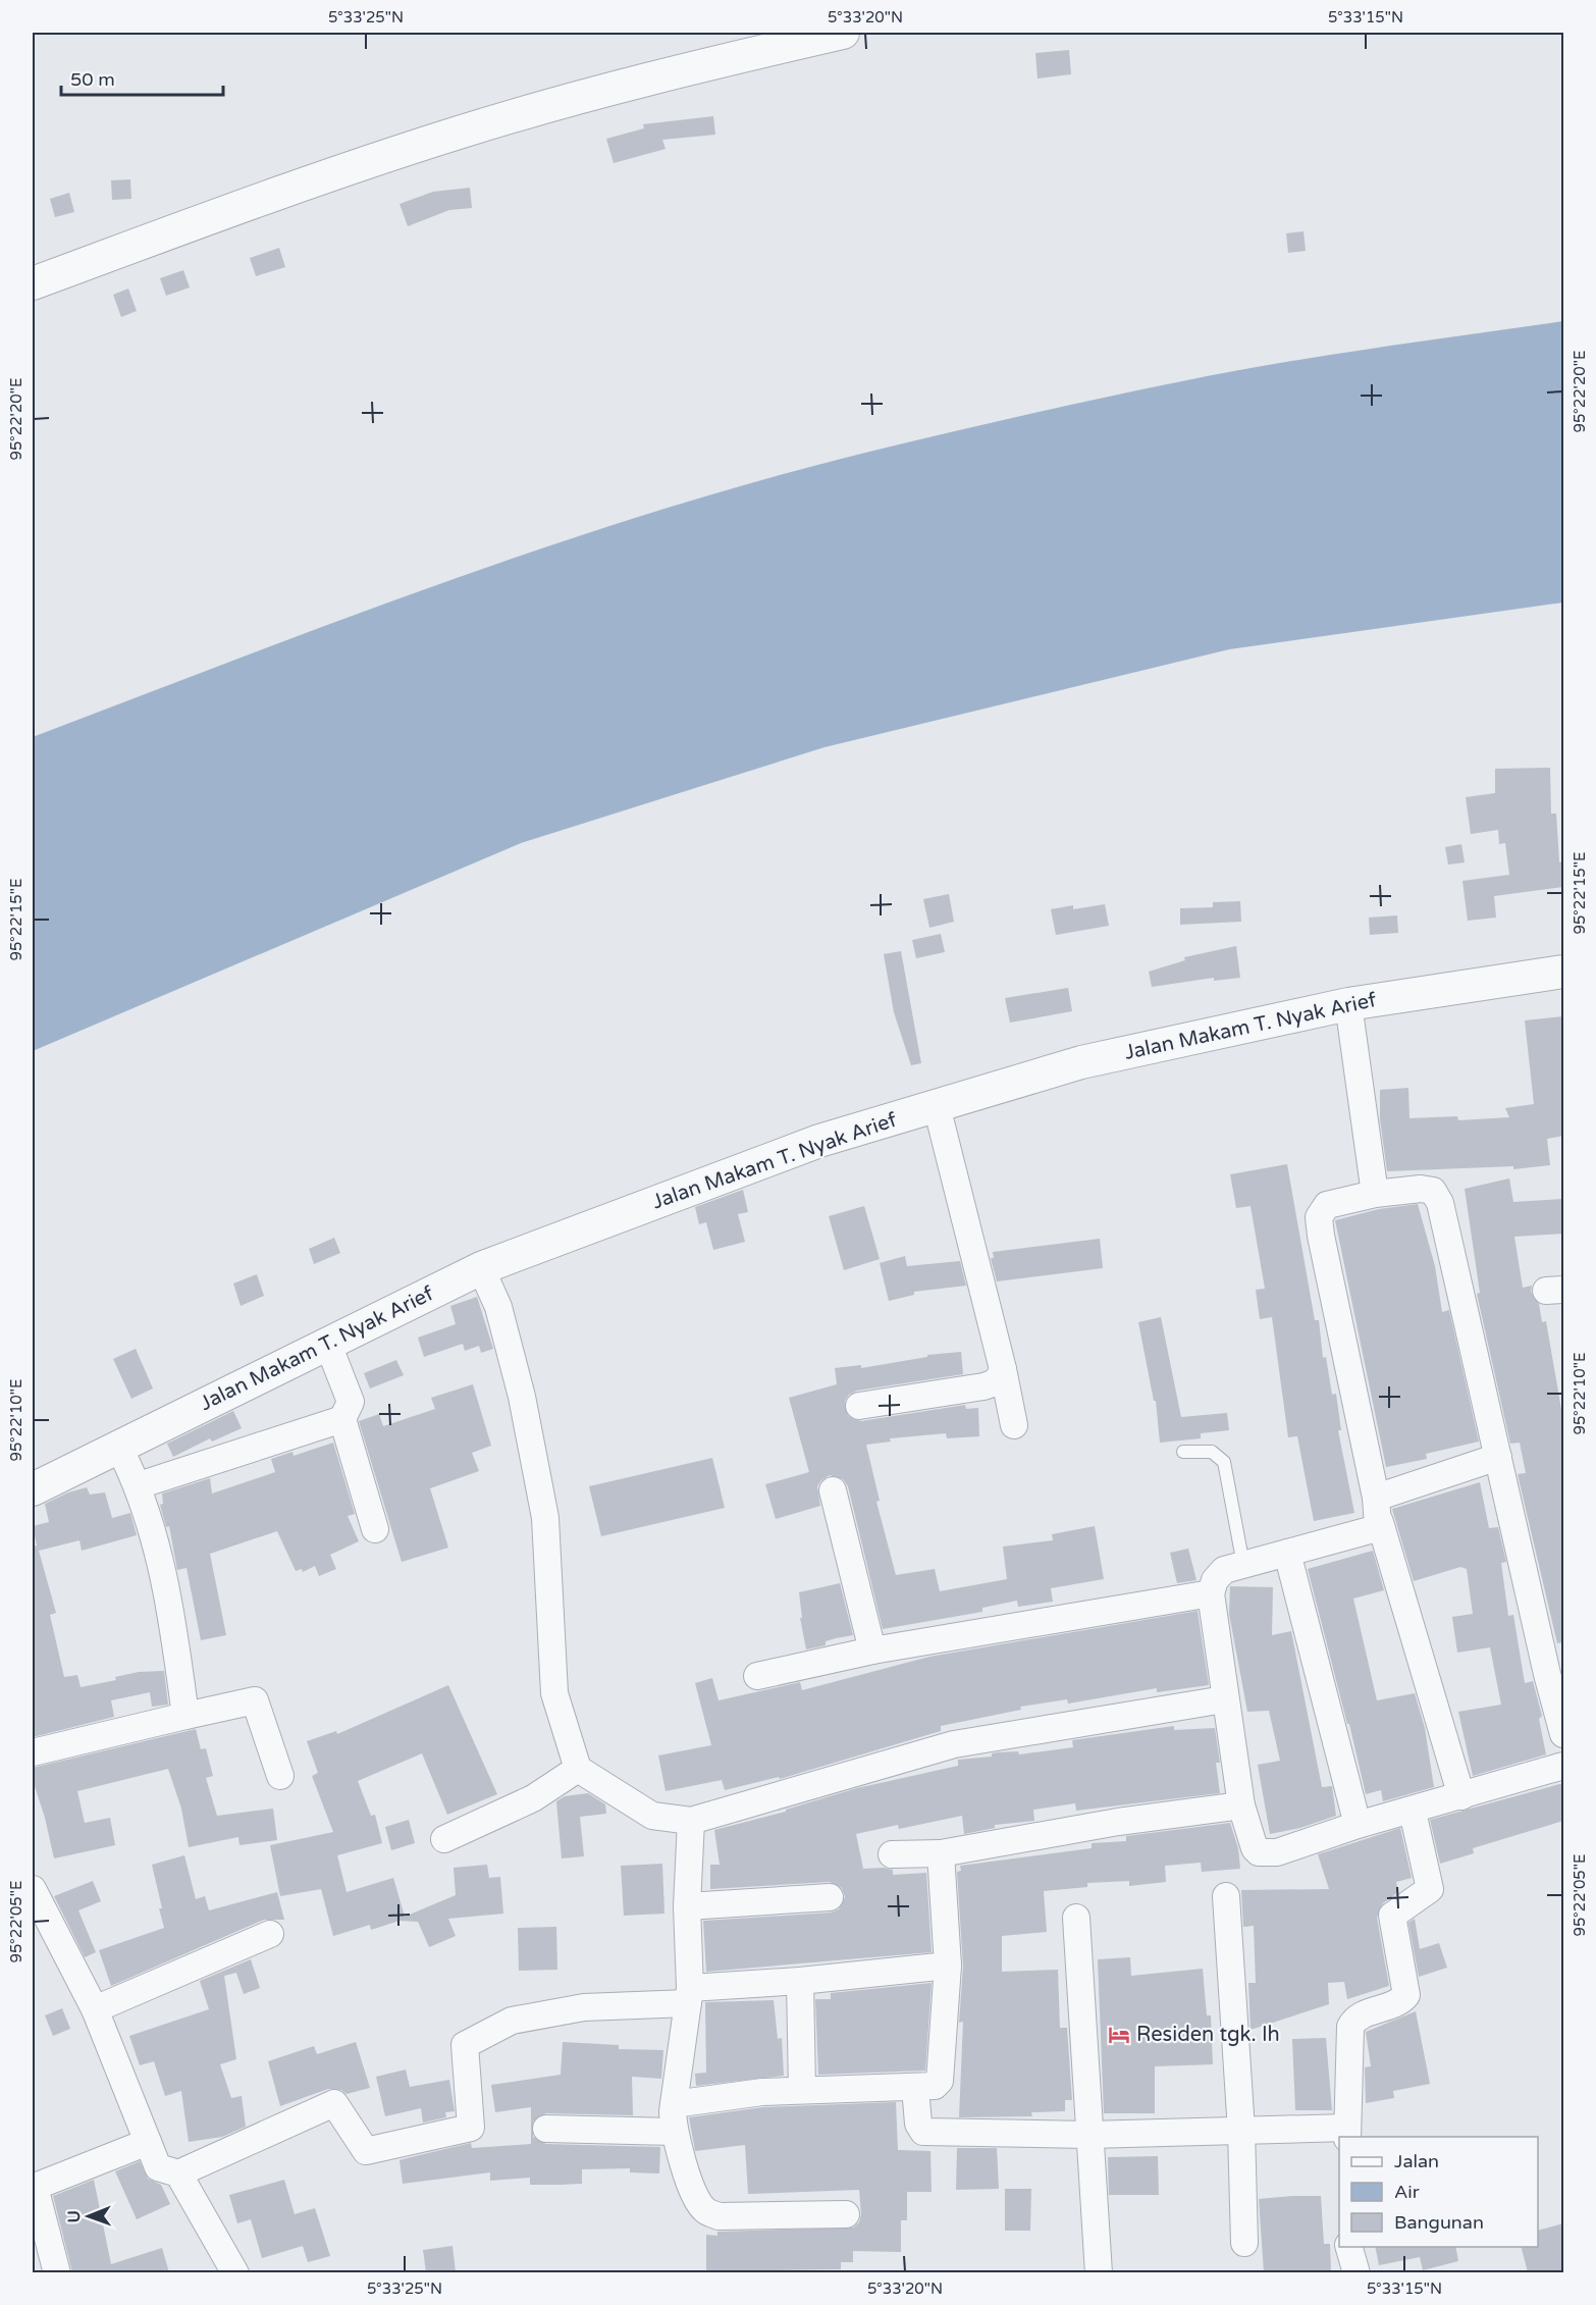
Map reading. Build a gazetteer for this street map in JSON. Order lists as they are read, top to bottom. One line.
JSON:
{"streets":{"street":["Jalan Makam T. Nyak Arief"]},"places":{"hotel":["Residen tgk. Ih"]},"legend":["Jalan","Air","Bangunan"],"scale_bar":"50 m","north":"left","coordinates":["5°33'25\"N","5°33'20\"N","5°33'15\"N","95°22'20\"E","95°22'15\"E","95°22'10\"E","95°22'05\"E"]}
